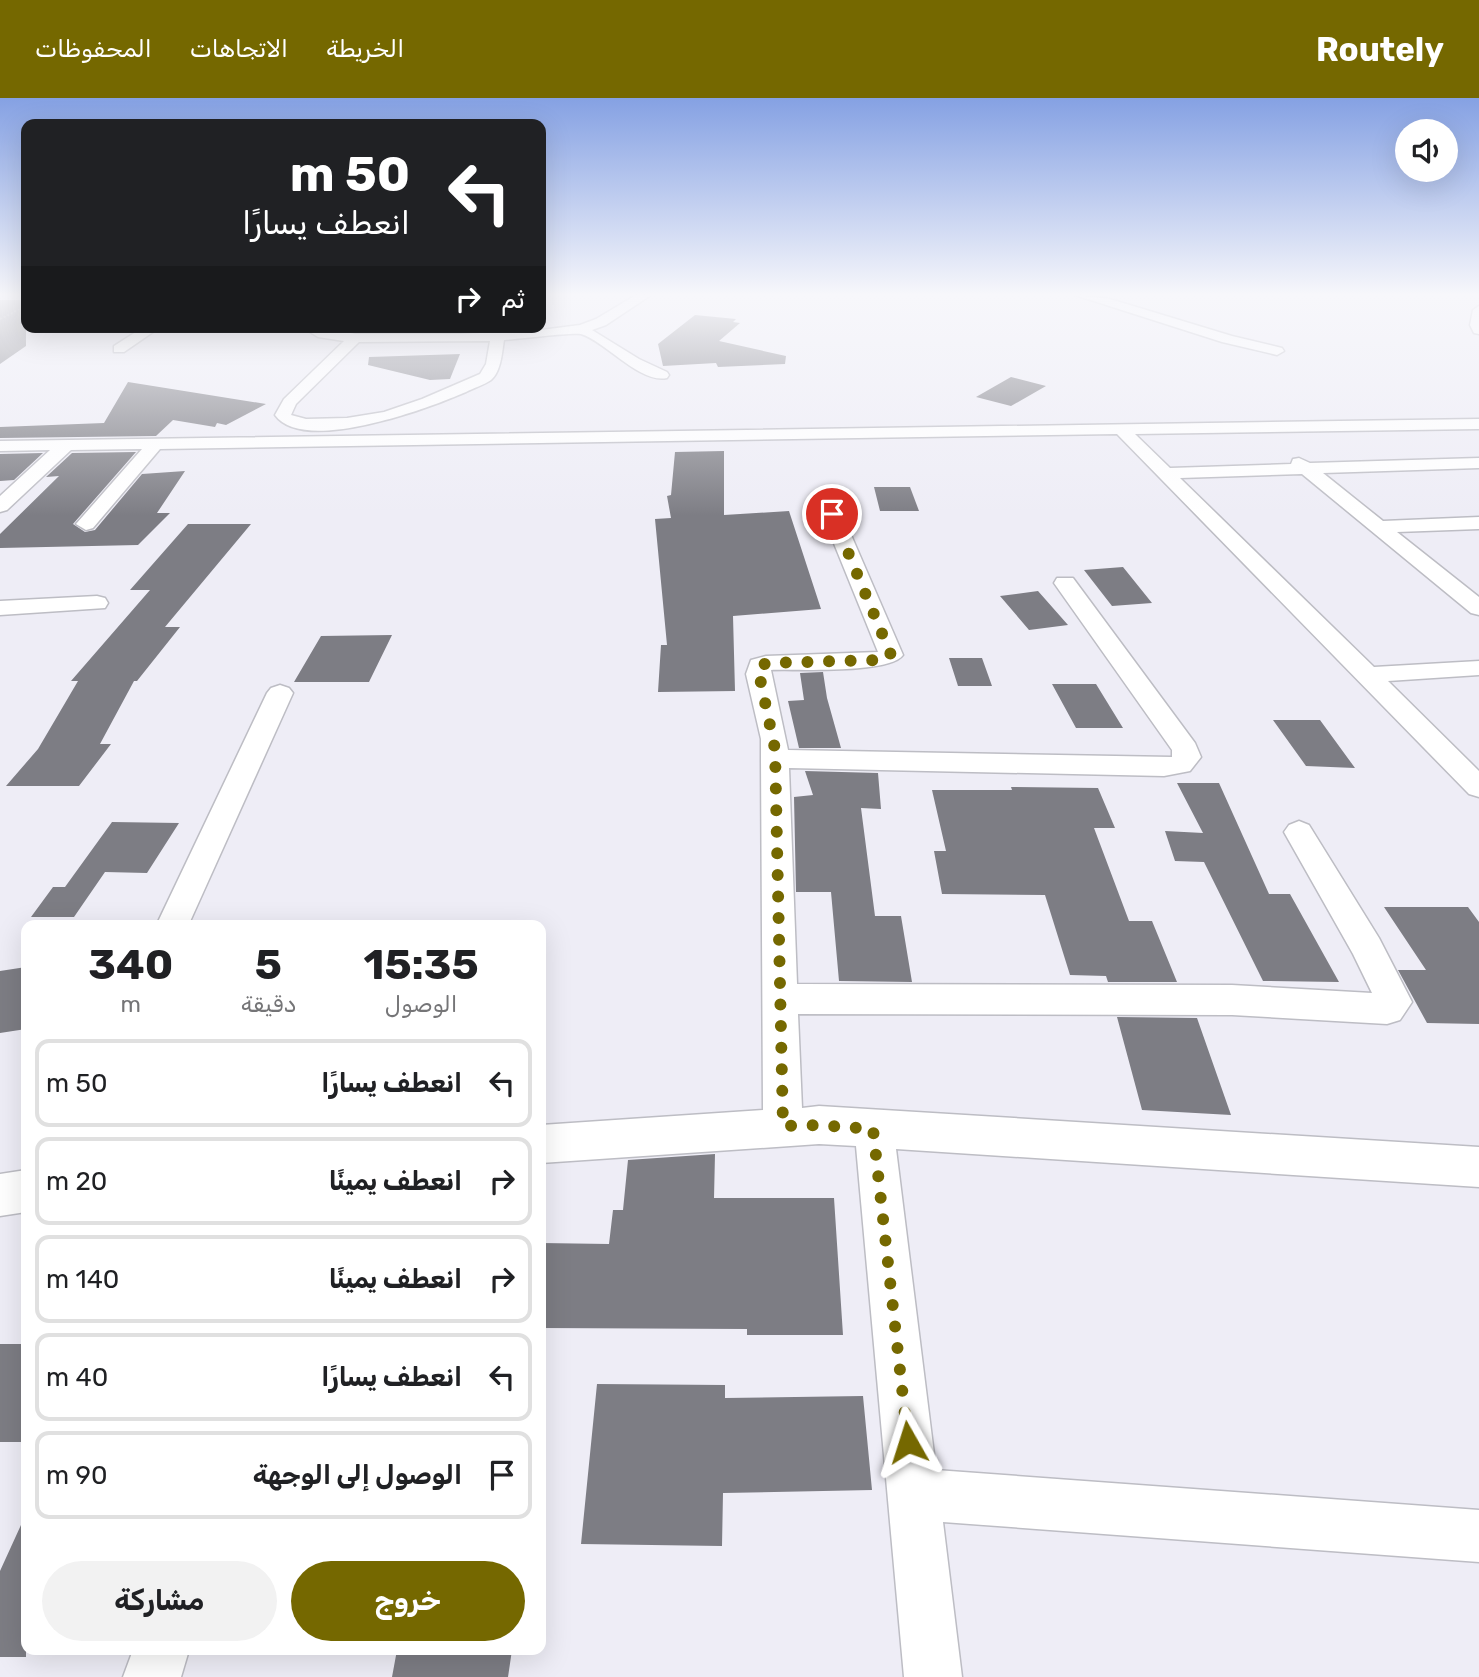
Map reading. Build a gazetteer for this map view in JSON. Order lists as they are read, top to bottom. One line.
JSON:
{"page":{"header":"Routely","nav":["الخريطة","الاتجاهات","المحفوظات"],"turn":["50 m","انعطف يسارًا"],"then":"ثم","eta":["15:35","الوصول","5","دقيقة","340","m"],"list":[{"name":"انعطف يسارًا","value":"50 m"},{"name":"انعطف يمينًا","value":"20 m"},{"name":"انعطف يمينًا","value":"140 m"},{"name":"انعطف يسارًا","value":"40 m"},{"name":"الوصول إلى الوجهة","value":"90 m"}],"buttons":["خروج","مشاركة"]}}
